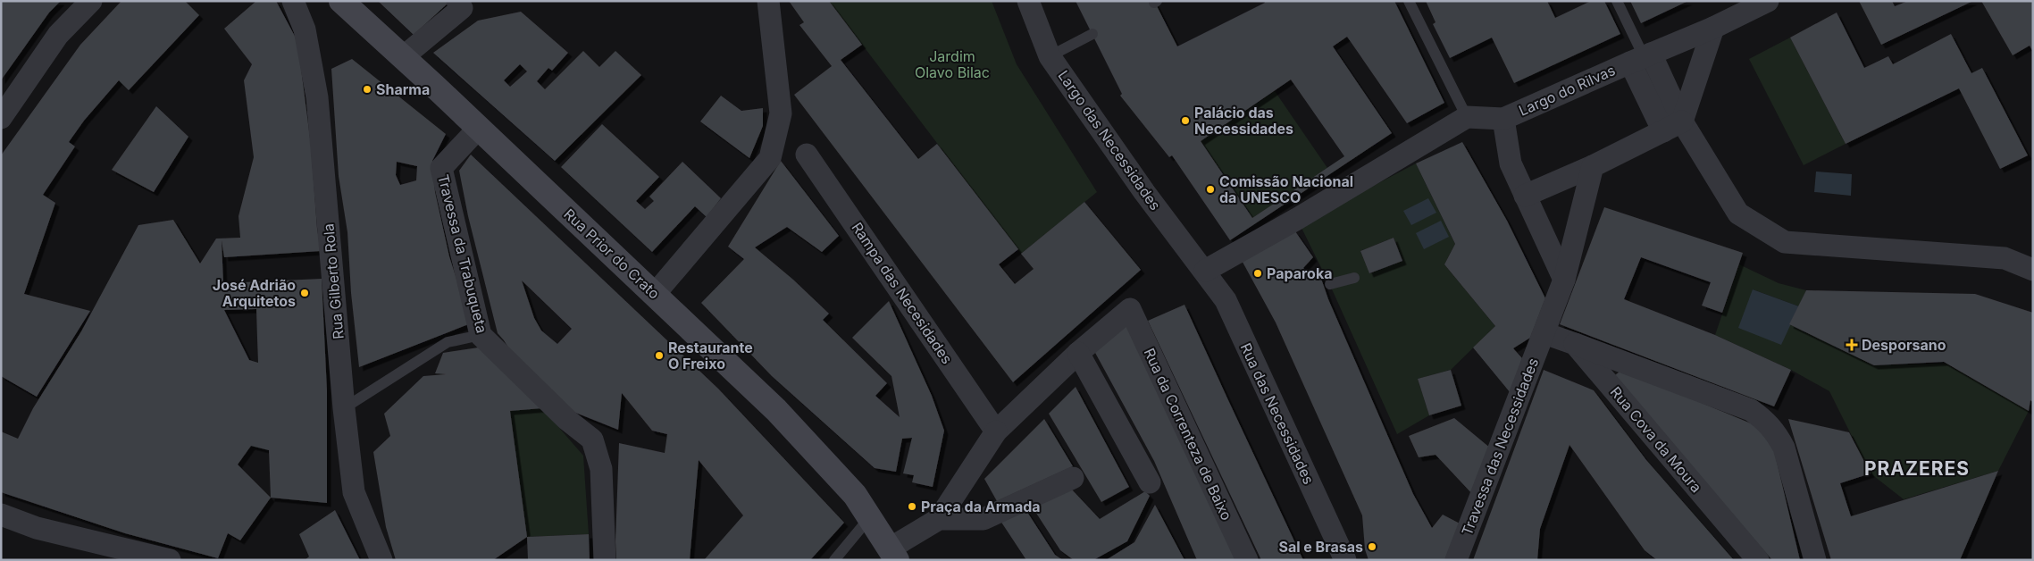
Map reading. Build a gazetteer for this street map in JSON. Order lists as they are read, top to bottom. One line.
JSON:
{"streets":{"street":["Largo do Rilvas","Largo das Necessidades","Travessa da Trabuqueta","Rua Prior do Crato","Rua Gilberto Rola","Rampa das Necesidades","Rua das Necessidades","Rua da Correnteza de Baixo","Rua Cova da Moura","Travessa das Necessidades"]},"crossings":[["Largo das Necessidades","Rua das Necessidades"],["Travessa da Trabuqueta","Rua Prior do Crato"]],"districts":["PRAZERES"],"parks":["Jardim Olavo Bilac"],"places":{"other":["Sharma","Palácio das Necessidades","Comissão Nacional da UNESCO","Paparoka","José Adrião Arquitetos","Restaurante O Freixo","Praça da Armada","Sal e Brasas"],"health":["Desporsano"]}}
